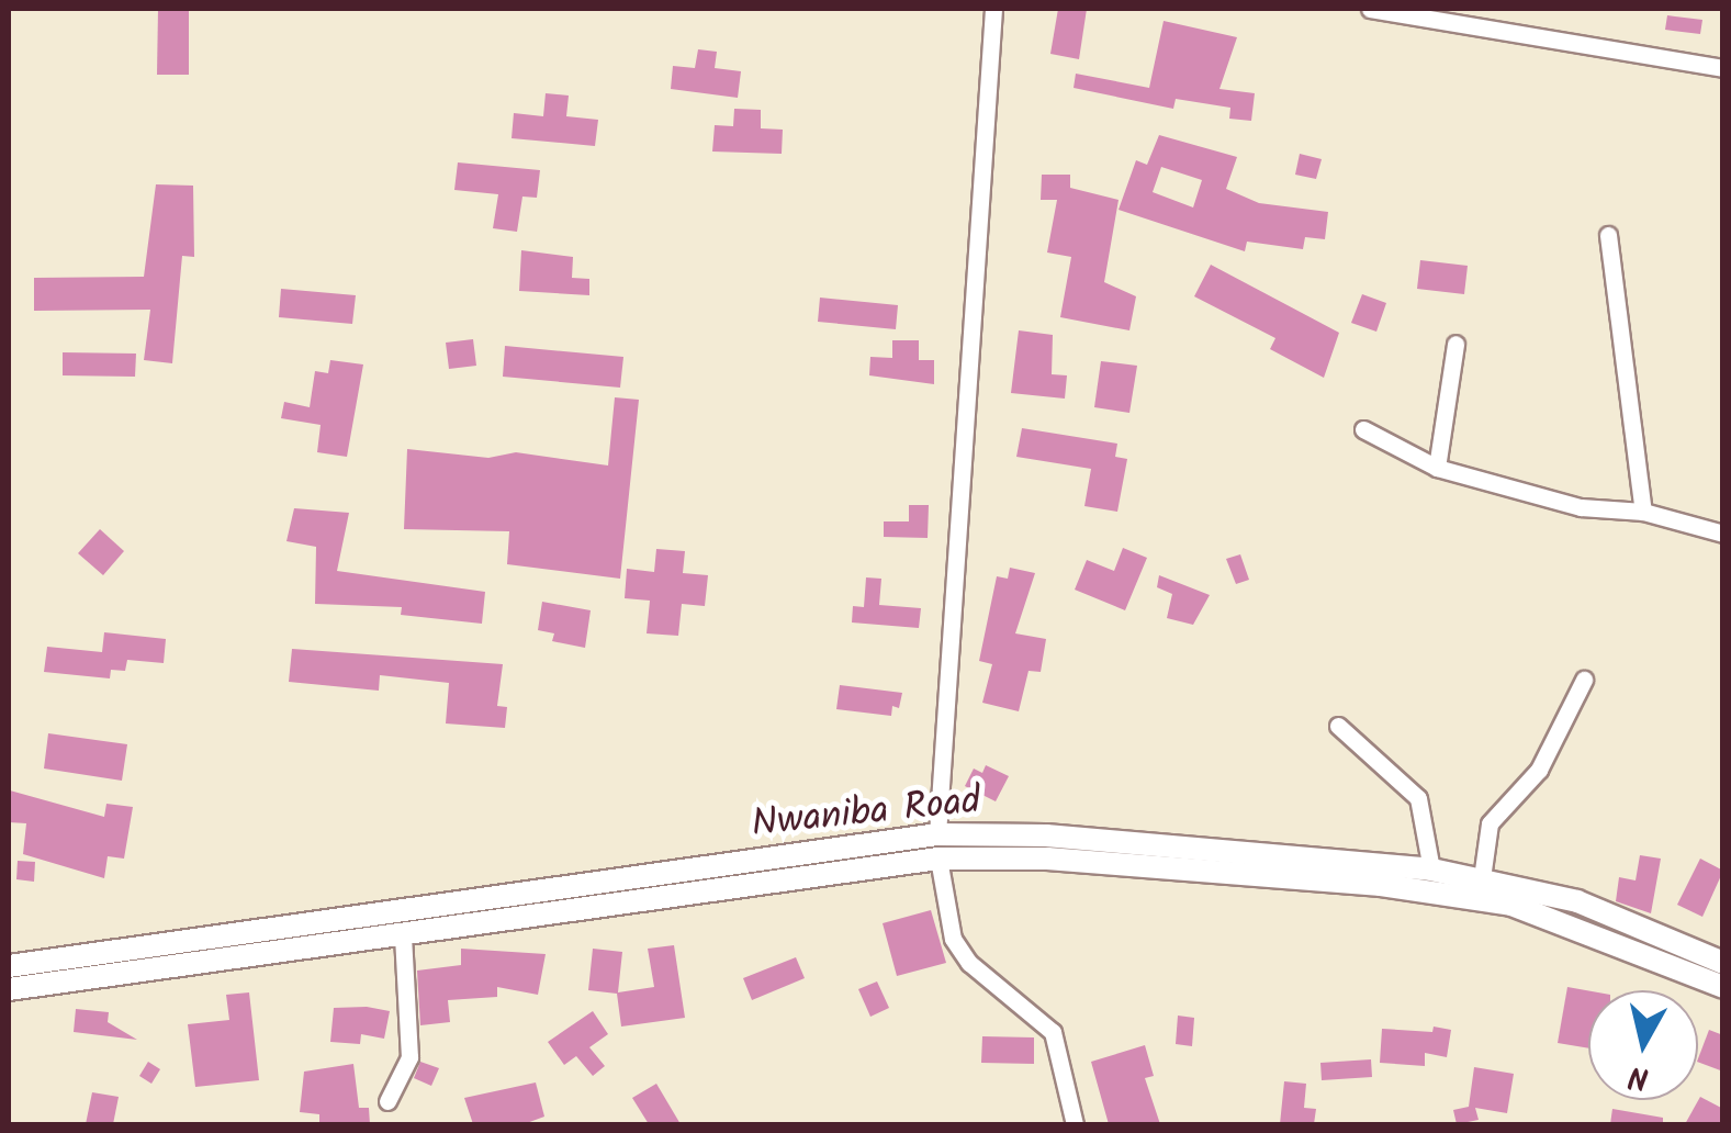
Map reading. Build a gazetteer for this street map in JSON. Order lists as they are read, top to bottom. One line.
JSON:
{"streets":{"main road":["Nwaniba Road"]},"north":"bottom"}
